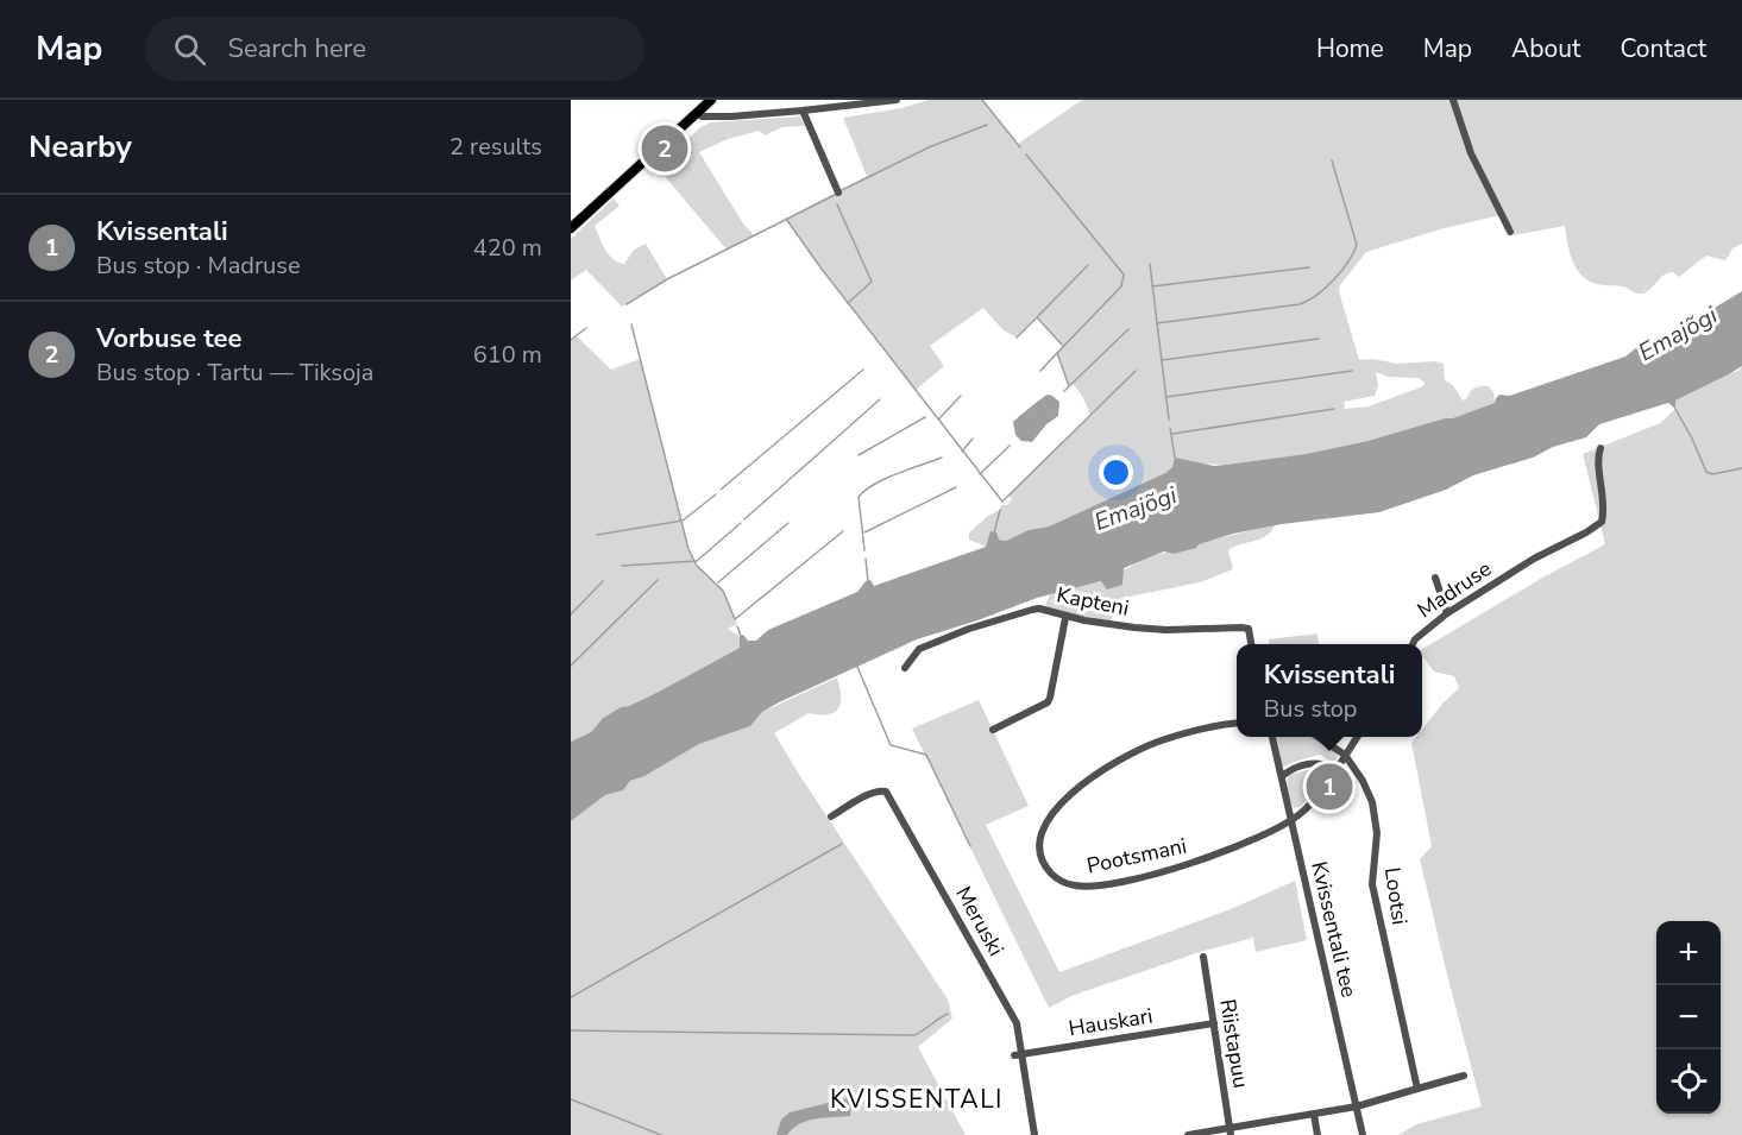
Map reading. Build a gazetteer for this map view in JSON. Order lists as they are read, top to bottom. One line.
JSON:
{"streets":{"street":["Madruse","Kapteni","Pootsmani","Lootsi","Meruski","Kvissentali tee","Hauskari","Riistapuu"]},"crossings":[["Pootsmani","Kvissentali tee"],["Meruski","Hauskari"],["Hauskari","Riistapuu"]],"districts":["KVISSENTALI"],"water":["Emajõgi"],"page":{"header":"Map","search":"Search here","nav":["Home","Map","About","Contact"],"heading":["Nearby","2 results"],"pins":["2","1"],"list":[{"mark":"1","name":"Kvissentali","note":"Bus stop · Madruse","value":"420 m"},{"mark":"2","name":"Vorbuse tee","note":"Bus stop · Tartu — Tiksoja","value":"610 m"}],"popup":["Kvissentali","Bus stop"],"map_buttons":["+","−"]}}
